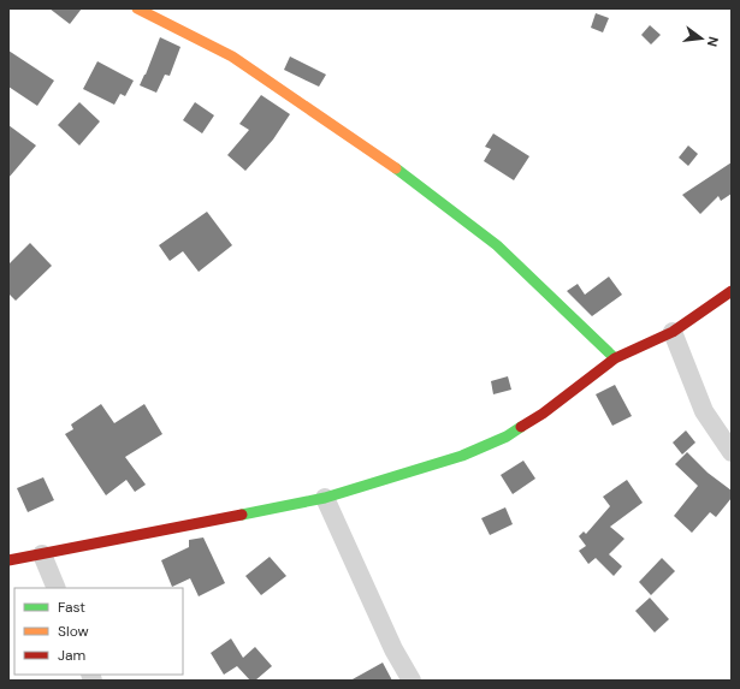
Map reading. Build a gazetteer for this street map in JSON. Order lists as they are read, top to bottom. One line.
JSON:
{"legend":["Fast","Slow","Jam"],"north":"right"}
